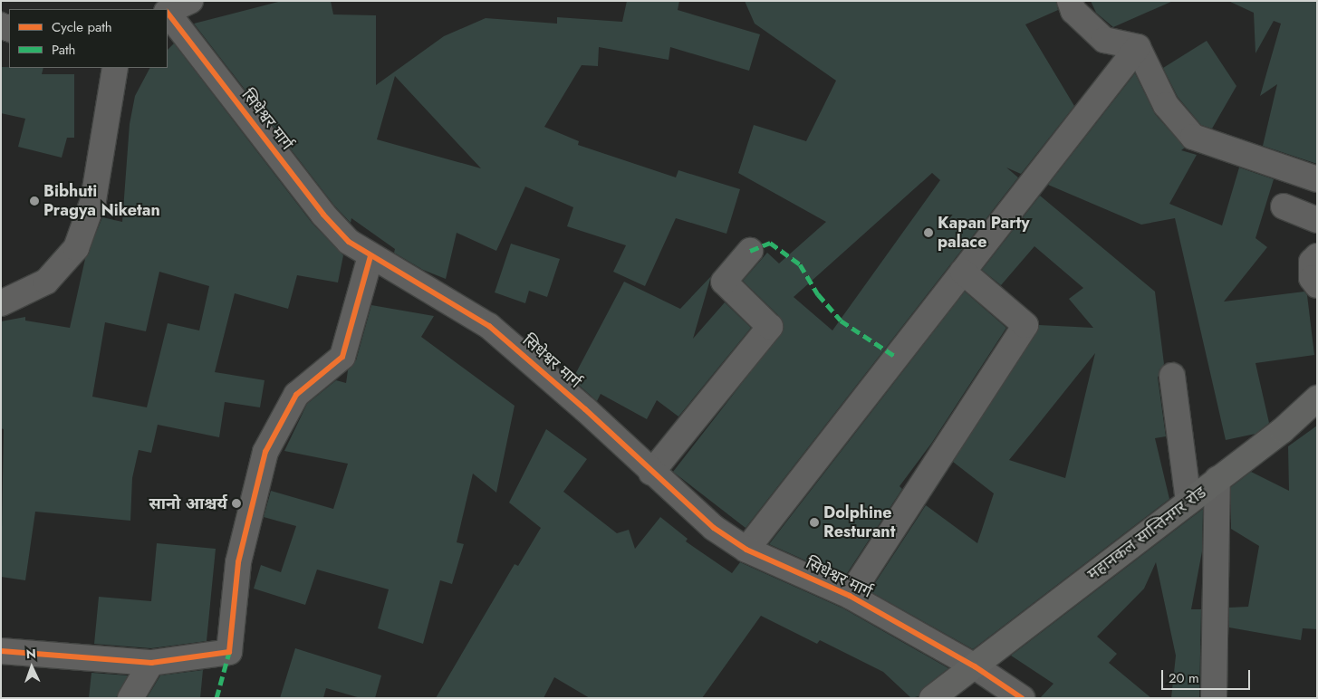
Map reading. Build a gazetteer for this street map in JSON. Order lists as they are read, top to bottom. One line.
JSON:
{"streets":{"main road":["महानकल सान्तिनगर रोड"],"street":["सिधेश्वर मार्ग"]},"crossings":[["सिधेश्वर मार्ग","महानकल सान्तिनगर रोड"]],"places":["Bibhuti Pragya Niketan","Kapan Party palace","सानो आश्चर्य","Dolphine Resturant"],"legend":["Cycle path","Path"],"scale_bar":"20 m","north":"top"}
